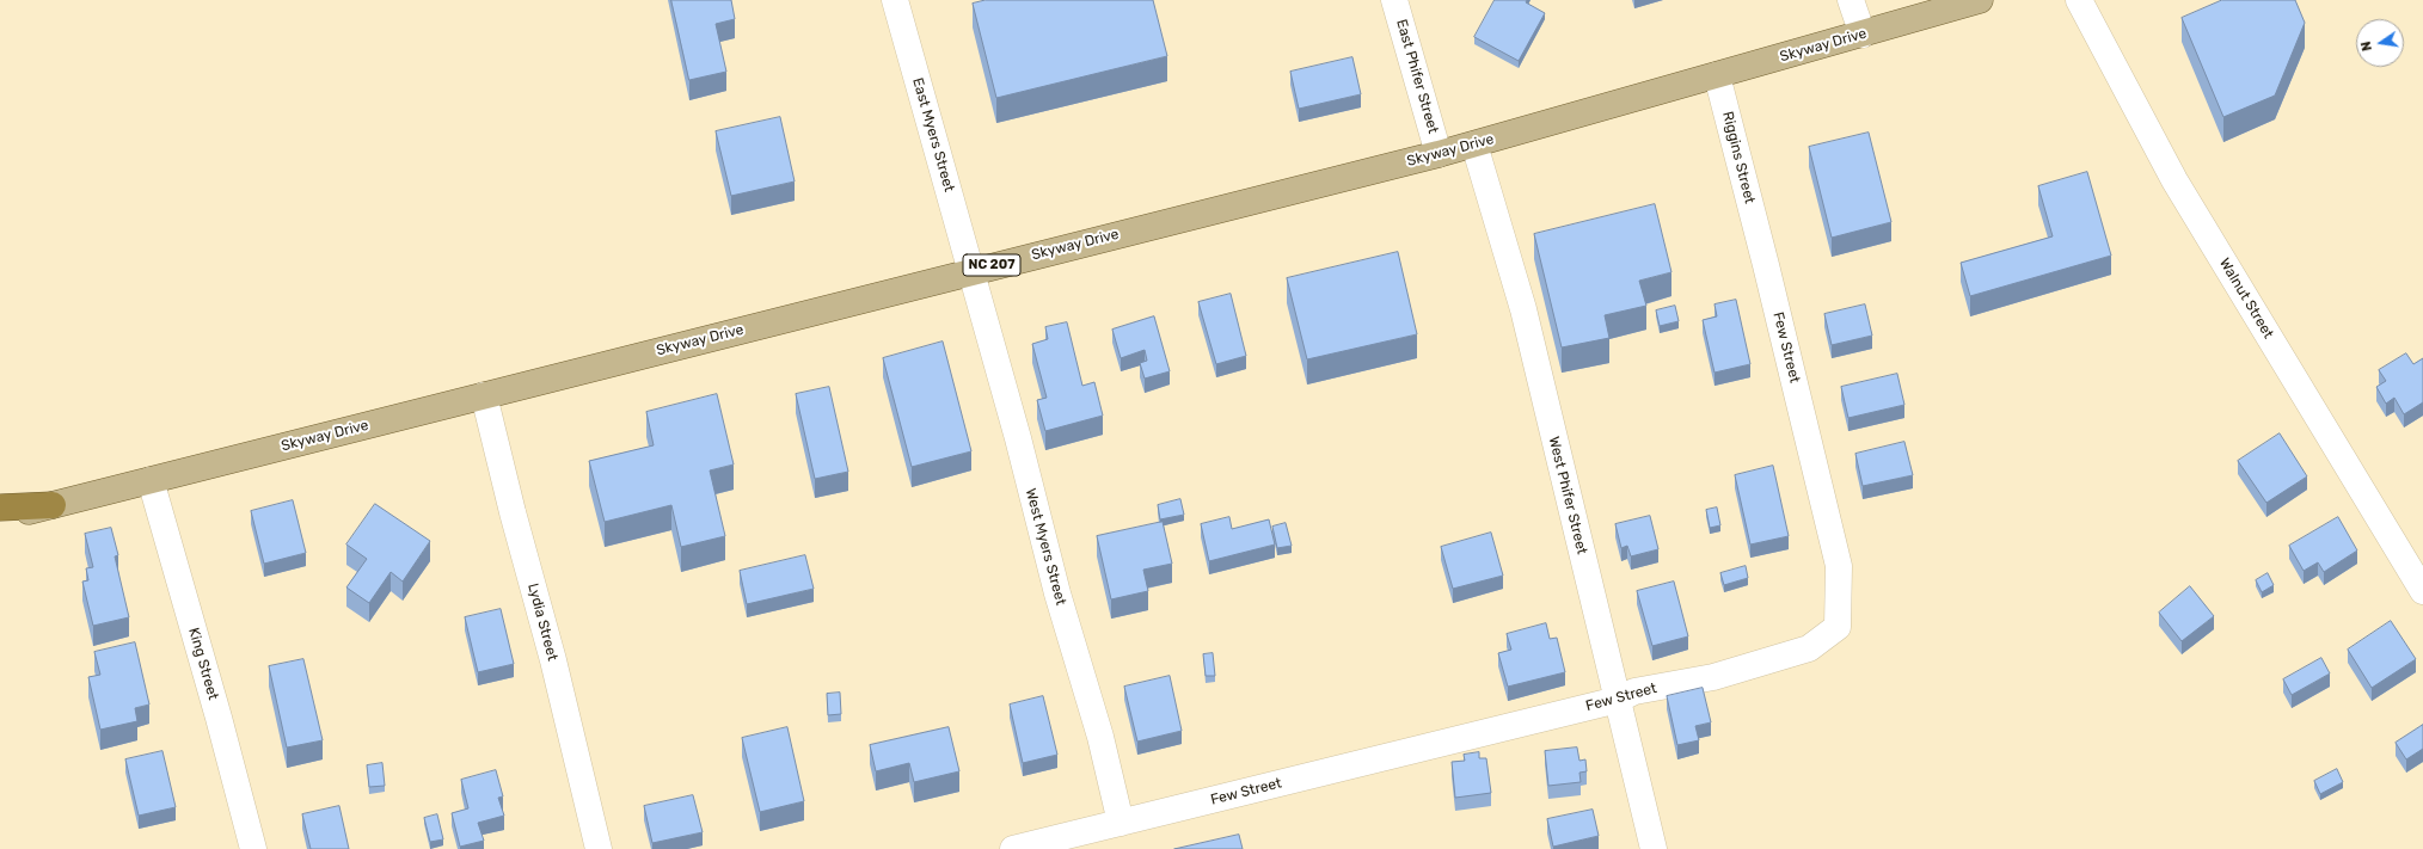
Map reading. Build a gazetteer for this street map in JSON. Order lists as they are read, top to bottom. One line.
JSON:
{"streets":{"main road":["Skyway Drive","NC 207"],"street":["East Phifer Street","East Myers Street","Riggins Street","Walnut Street","Few Street","West Phifer Street","West Myers Street","Lydia Street","King Street"]},"crossings":[["Skyway Drive","East Phifer Street"],["Skyway Drive","East Myers Street"],["Skyway Drive","Riggins Street"],["Skyway Drive","West Phifer Street"],["Skyway Drive","West Myers Street"],["Skyway Drive","Lydia Street"],["Skyway Drive","King Street"],["East Myers Street","West Myers Street"],["Riggins Street","Few Street"],["Few Street","West Phifer Street"],["Few Street","West Myers Street"]],"north":"left"}
